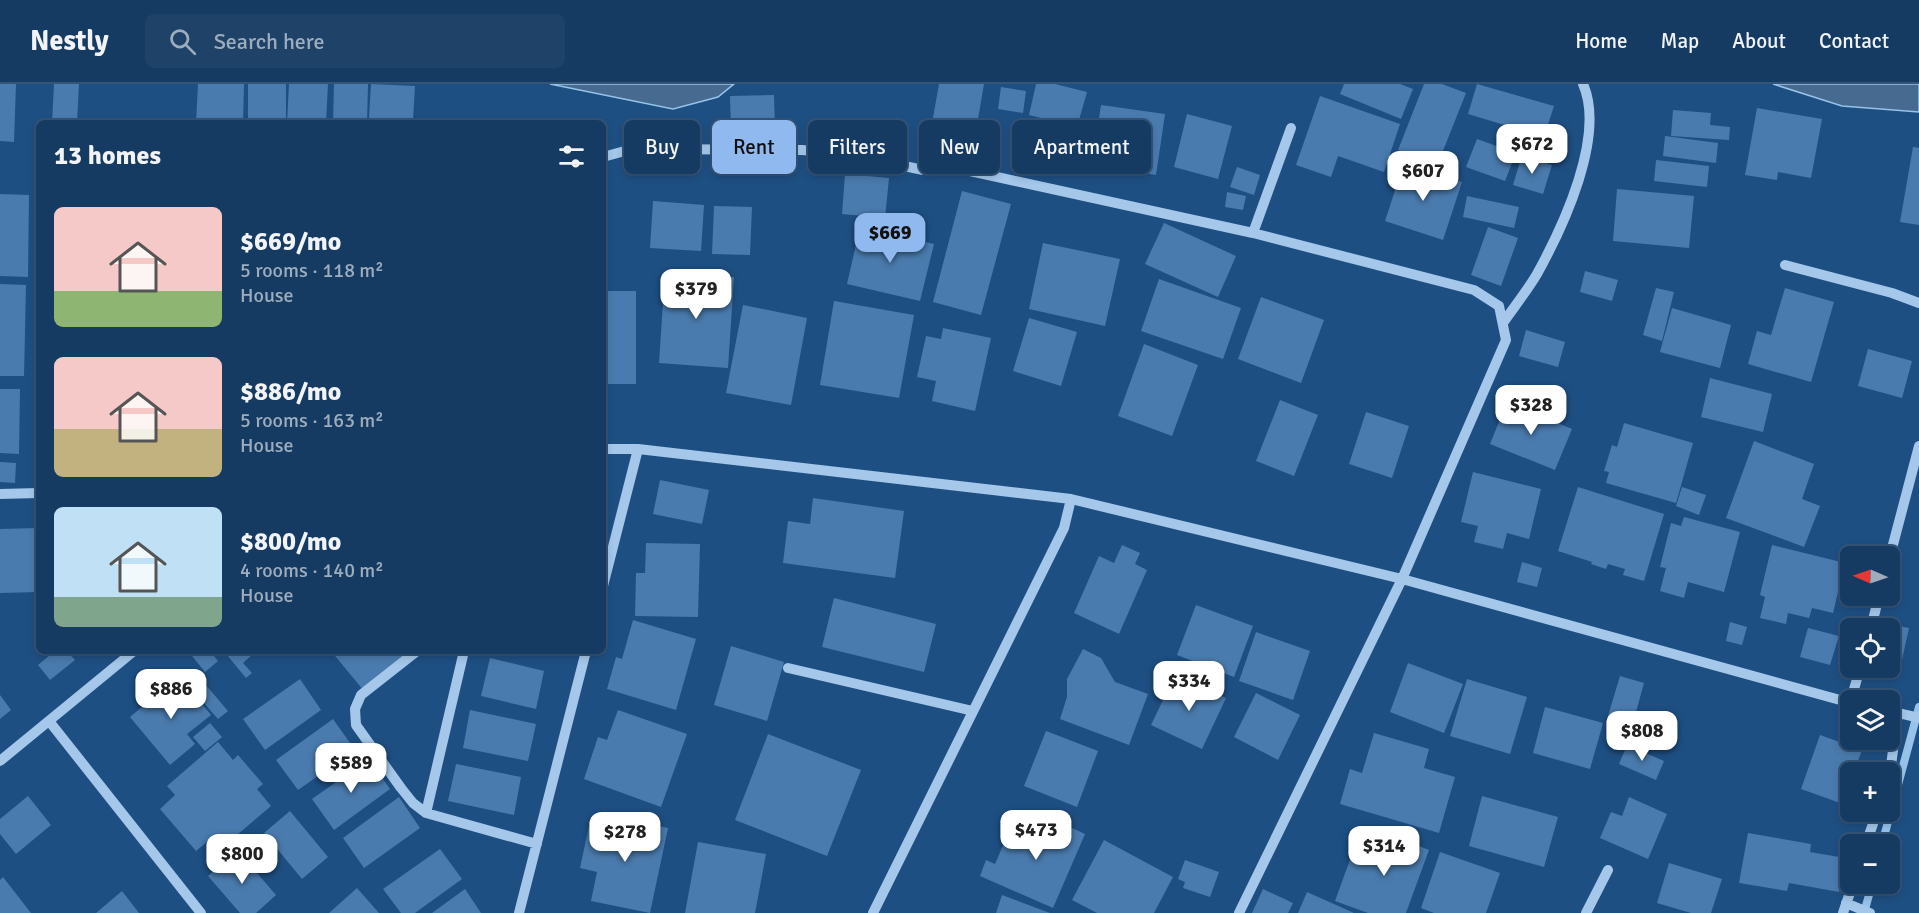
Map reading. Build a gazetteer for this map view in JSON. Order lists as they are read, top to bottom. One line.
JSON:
{"north":"left","page":{"header":"Nestly","search":"Search here","nav":["Home","Map","About","Contact"],"chip":["Buy","Rent","Filters","New","Apartment"],"heading":"13 homes","price":["$672","$607","$669","$379","$328","$334","$886","$808","$589","$473","$278","$314","$800"],"list":[{"name":"$669/mo","note":"5 rooms · 118 m² · House"},{"name":"$886/mo","note":"5 rooms · 163 m² · House"},{"name":"$800/mo","note":"4 rooms · 140 m² · House"}],"map_buttons":["+","−"]}}
